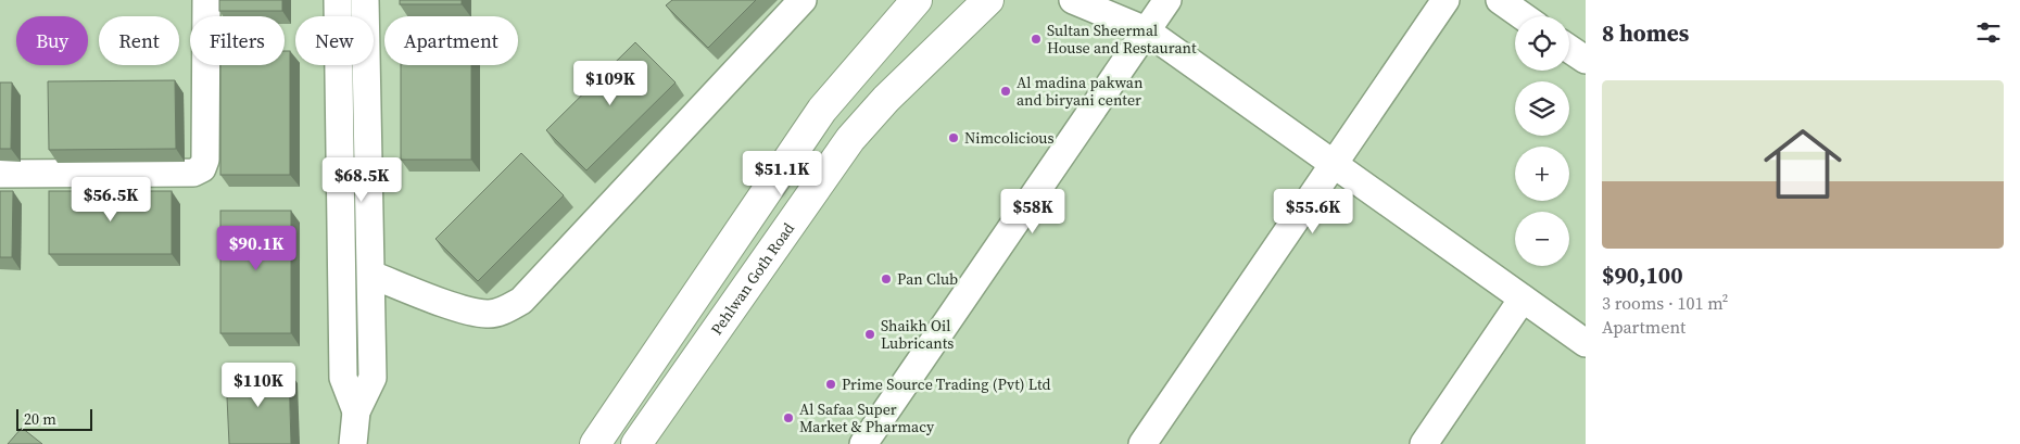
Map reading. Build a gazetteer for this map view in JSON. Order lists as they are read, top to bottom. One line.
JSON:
{"streets":{"main road":["Pehlwan Goth Road"]},"places":["Sultan Sheermal House and Restaurant","Al madina pakwan and biryani center","Nimcolicious","Pan Club","Shaikh Oil Lubricants","Prime Source Trading (Pvt) Ltd","Al Safaa Super Market & Pharmacy"],"scale_bar":"20 m","page":{"heading":"8 homes","map_buttons":["+","−"],"chip":["Buy","Rent","Filters","New","Apartment"],"price":["$109K","$51.1K","$68.5K","$56.5K","$58K","$55.6K","$90.1K","$110K"],"list":[{"name":"$90,100","note":"3 rooms · 101 m² · Apartment"}],"scale":"20 m"}}
